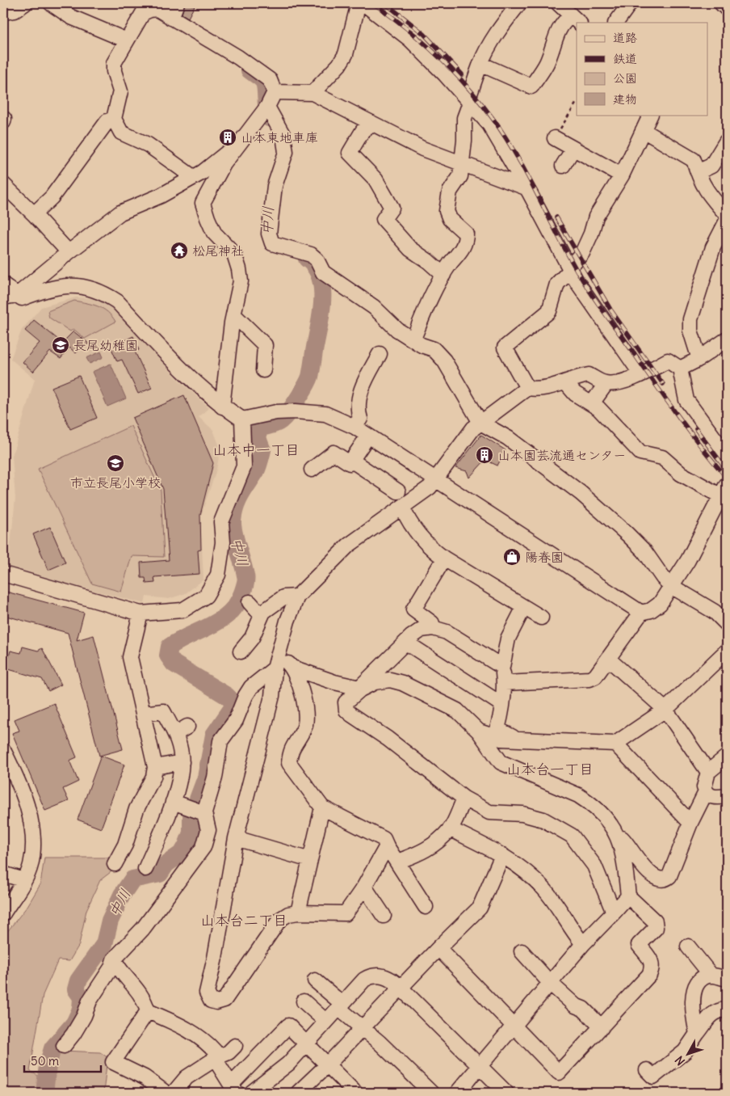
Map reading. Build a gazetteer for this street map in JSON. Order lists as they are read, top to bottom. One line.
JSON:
{"districts":["山本中一丁目","山本台一丁目","山本台二丁目"],"water":["中川"],"places":{"building":["山本東地車庫","山本園芸流通センター"],"temple":["松尾神社"],"school or university":["長尾幼稚園","市立長尾小学校"],"shop":["陽春園"]},"legend":["道路","鉄道","公園","建物"],"scale_bar":"50 m","north":"bottom left"}
